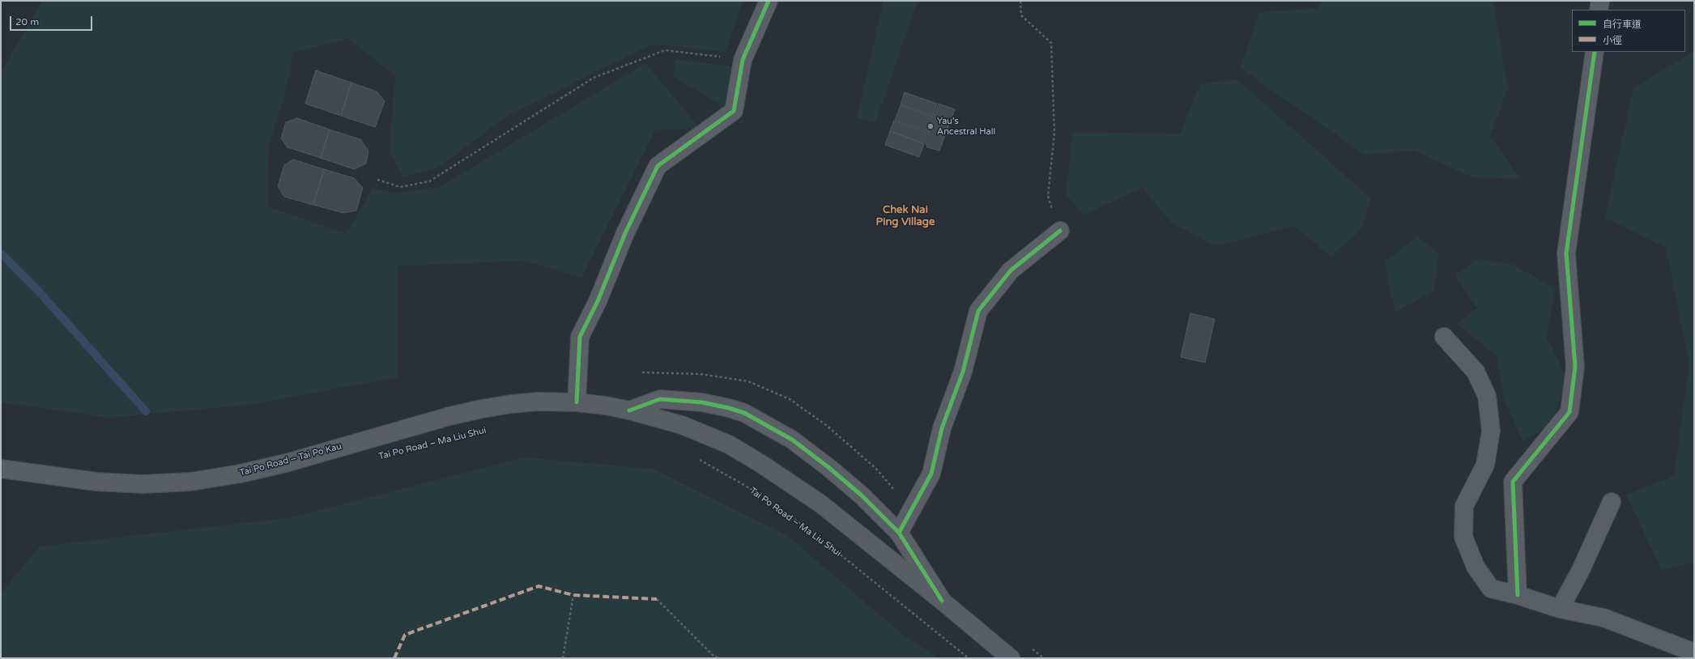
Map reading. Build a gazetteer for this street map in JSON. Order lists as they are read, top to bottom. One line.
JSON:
{"streets":{"main road":["Tai Po Road – Tai Po Kau"],"path":["Tai Po Road – Ma Liu Shui"]},"districts":["Chek Nai Ping Village"],"places":["Yau's Ancestral Hall"],"legend":["自行車道","小徑"],"scale_bar":"20 m"}
